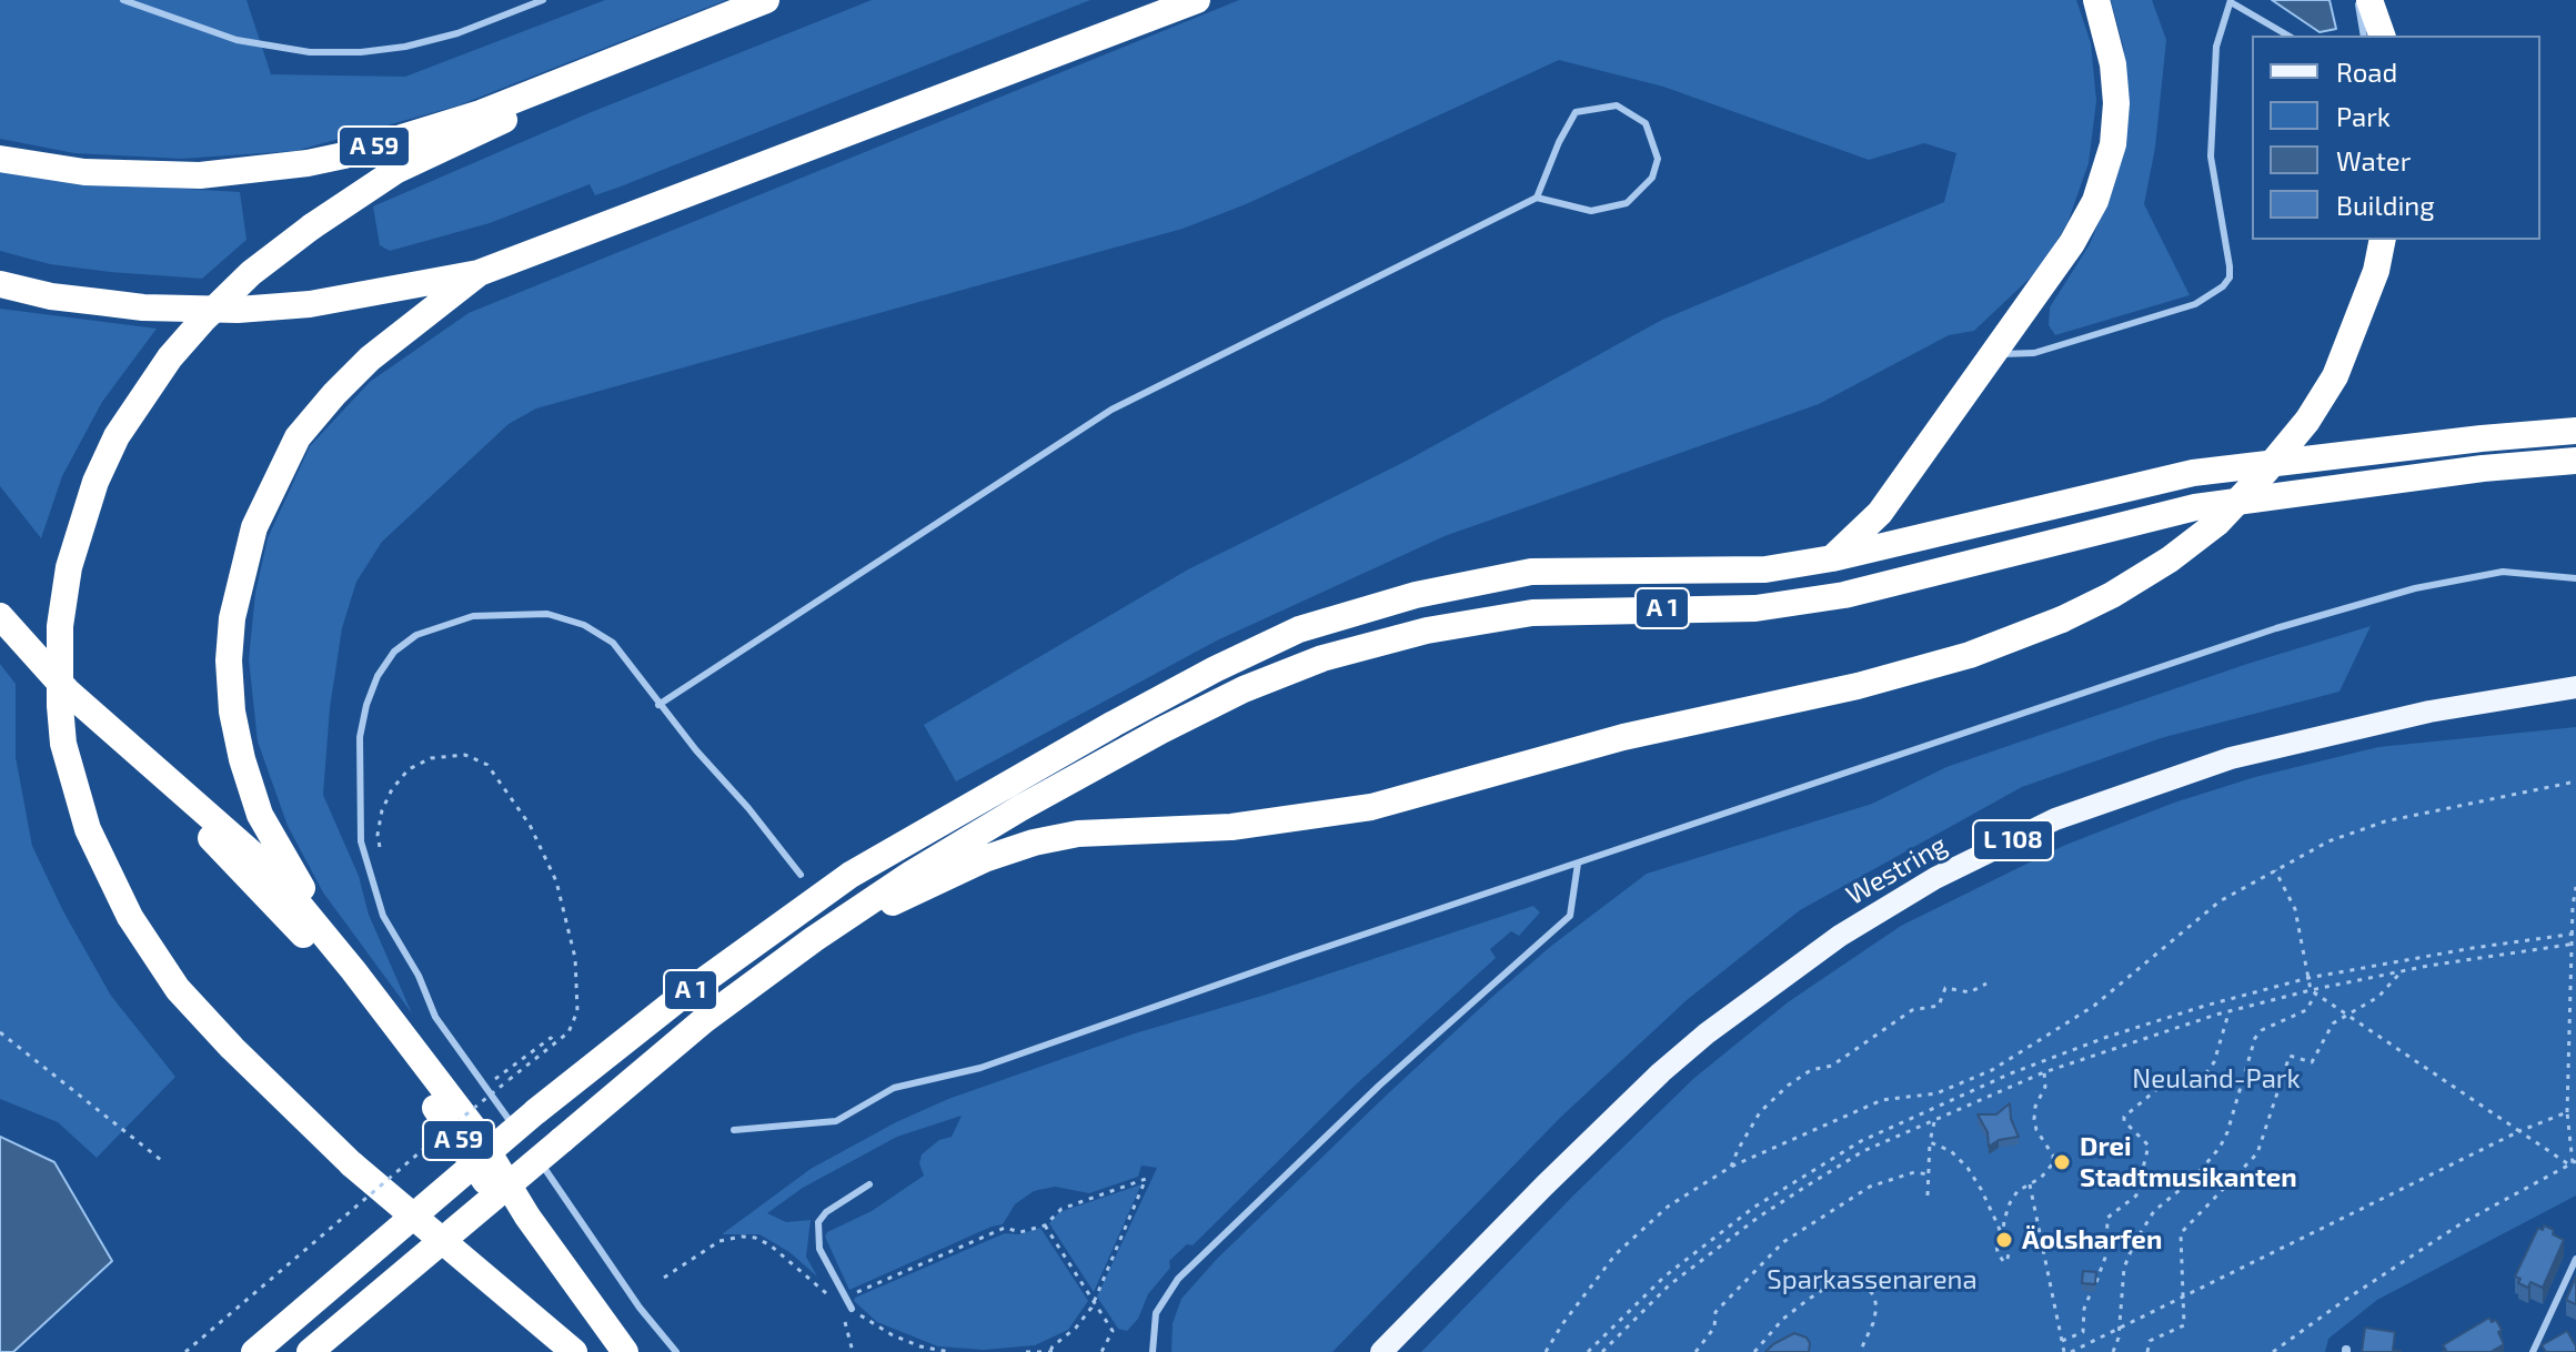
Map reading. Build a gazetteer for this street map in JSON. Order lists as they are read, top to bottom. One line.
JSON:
{"streets":{"highway":["A 59","A 1"],"main road":["L 108","Westring"]},"parks":["Neuland-Park","Sparkassenarena"],"places":["Drei Stadtmusikanten","Äolsharfen"],"legend":["Road","Park","Water","Building"]}
